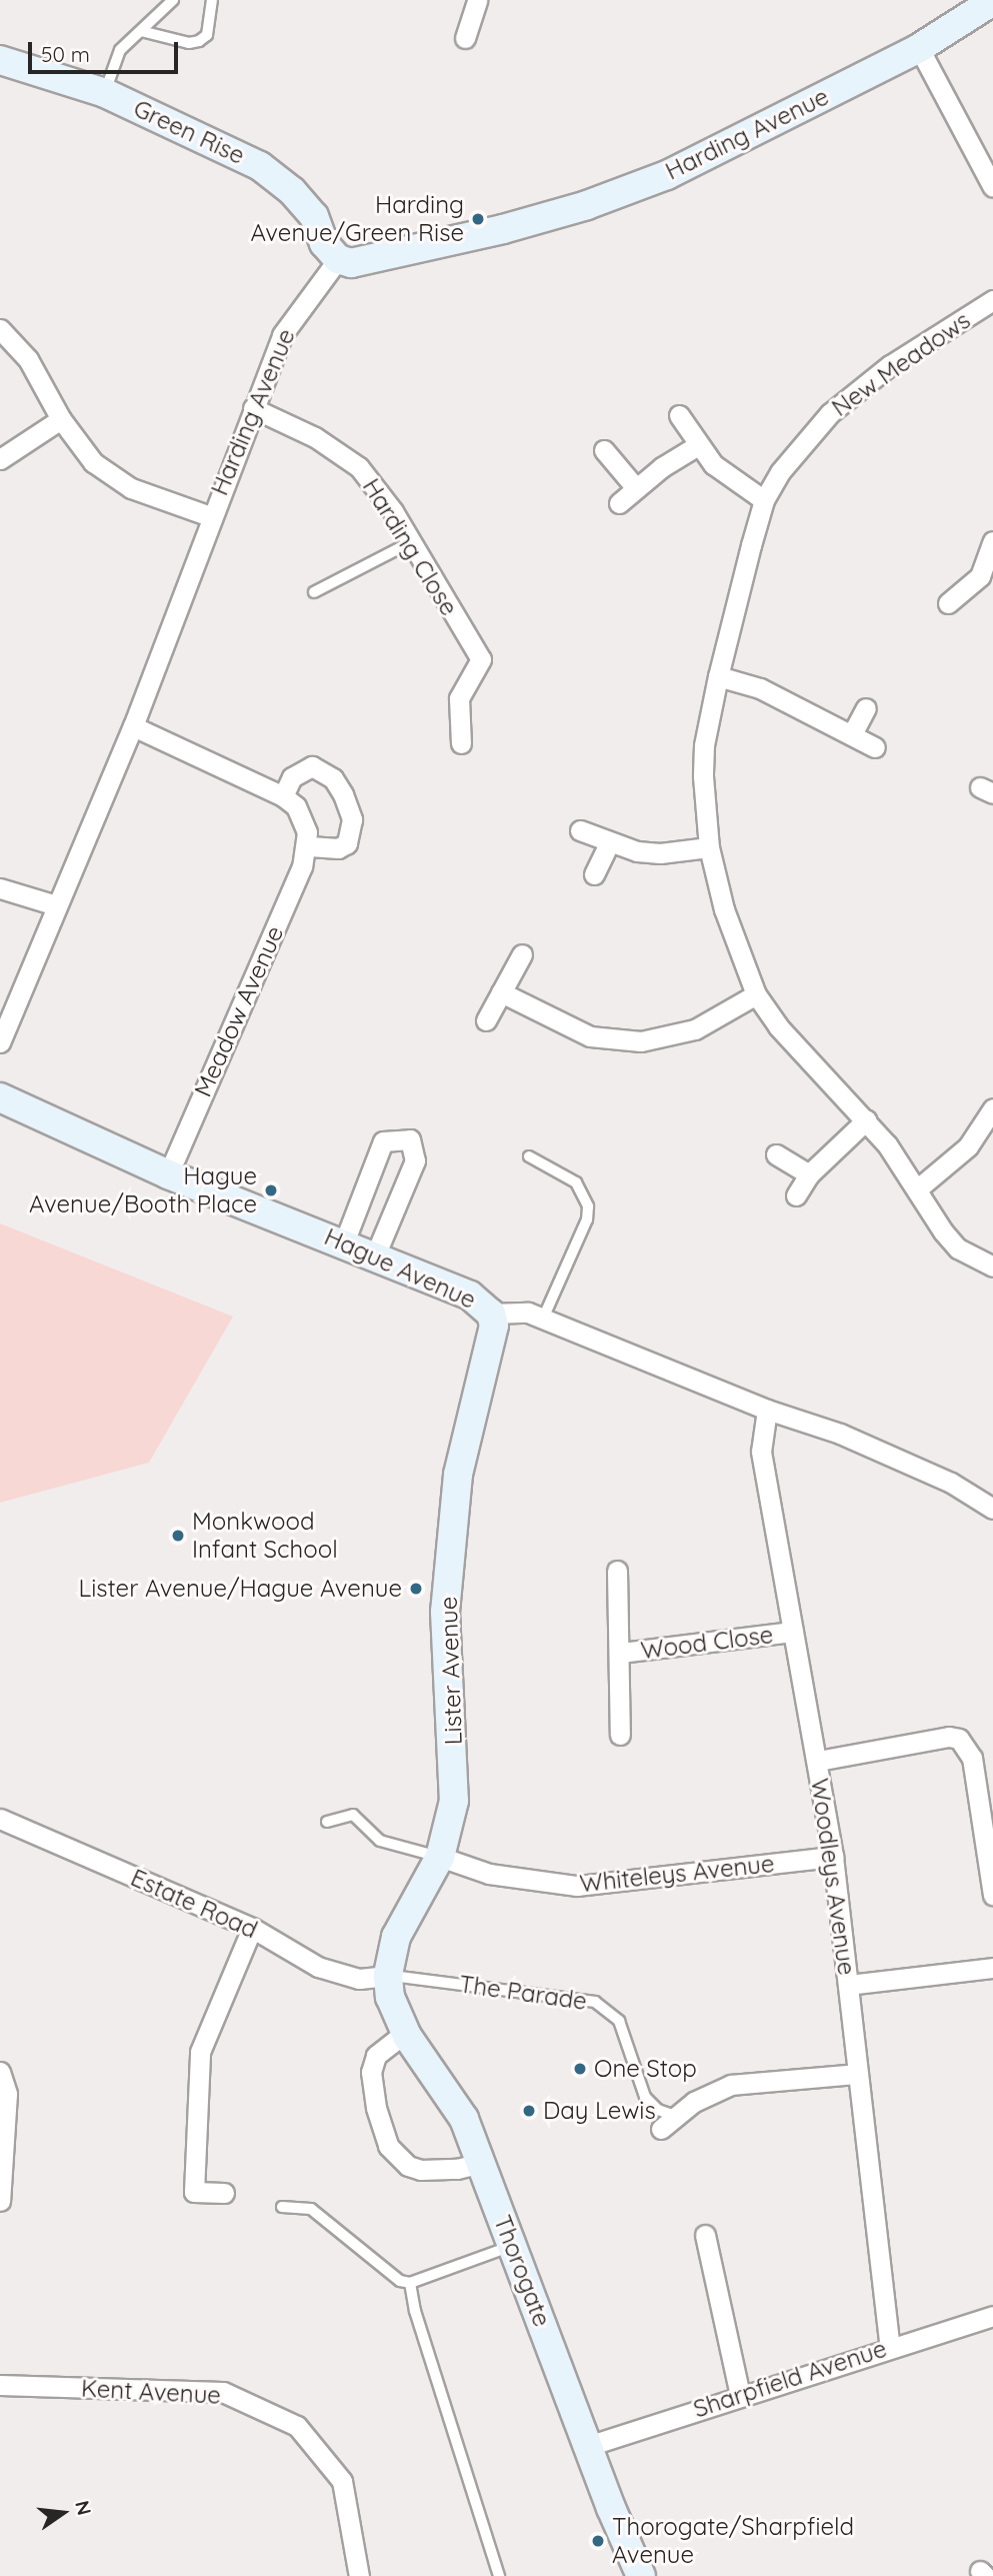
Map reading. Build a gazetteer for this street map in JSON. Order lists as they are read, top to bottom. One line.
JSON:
{"streets":{"street":["Green Rise","Harding Avenue","New Meadows","Harding Close","Meadow Avenue","Hague Avenue","Wood Close","Lister Avenue","Whiteleys Avenue","Woodleys Avenue","Estate Road","Thorogate","Sharpfield Avenue","Kent Avenue"],"lane":["The Parade"]},"crossings":[["Green Rise","Harding Avenue"],["Harding Avenue","Harding Close"],["Harding Avenue","Meadow Avenue"],["Meadow Avenue","Hague Avenue"],["Hague Avenue","Lister Avenue"],["Hague Avenue","Woodleys Avenue"],["Wood Close","Woodleys Avenue"],["Lister Avenue","Whiteleys Avenue"],["Lister Avenue","Estate Road"],["Lister Avenue","The Parade"],["Lister Avenue","Thorogate"],["Whiteleys Avenue","Woodleys Avenue"],["Woodleys Avenue","Sharpfield Avenue"],["Estate Road","The Parade"],["Estate Road","Thorogate"],["The Parade","Thorogate"],["Thorogate","Sharpfield Avenue"]],"places":["Harding Avenue/Green Rise","Hague Avenue/Booth Place","Monkwood Infant School","Lister Avenue/Hague Avenue","One Stop","Day Lewis","Thorogate/Sharpfield Avenue"],"scale_bar":"50 m","north":"right"}
